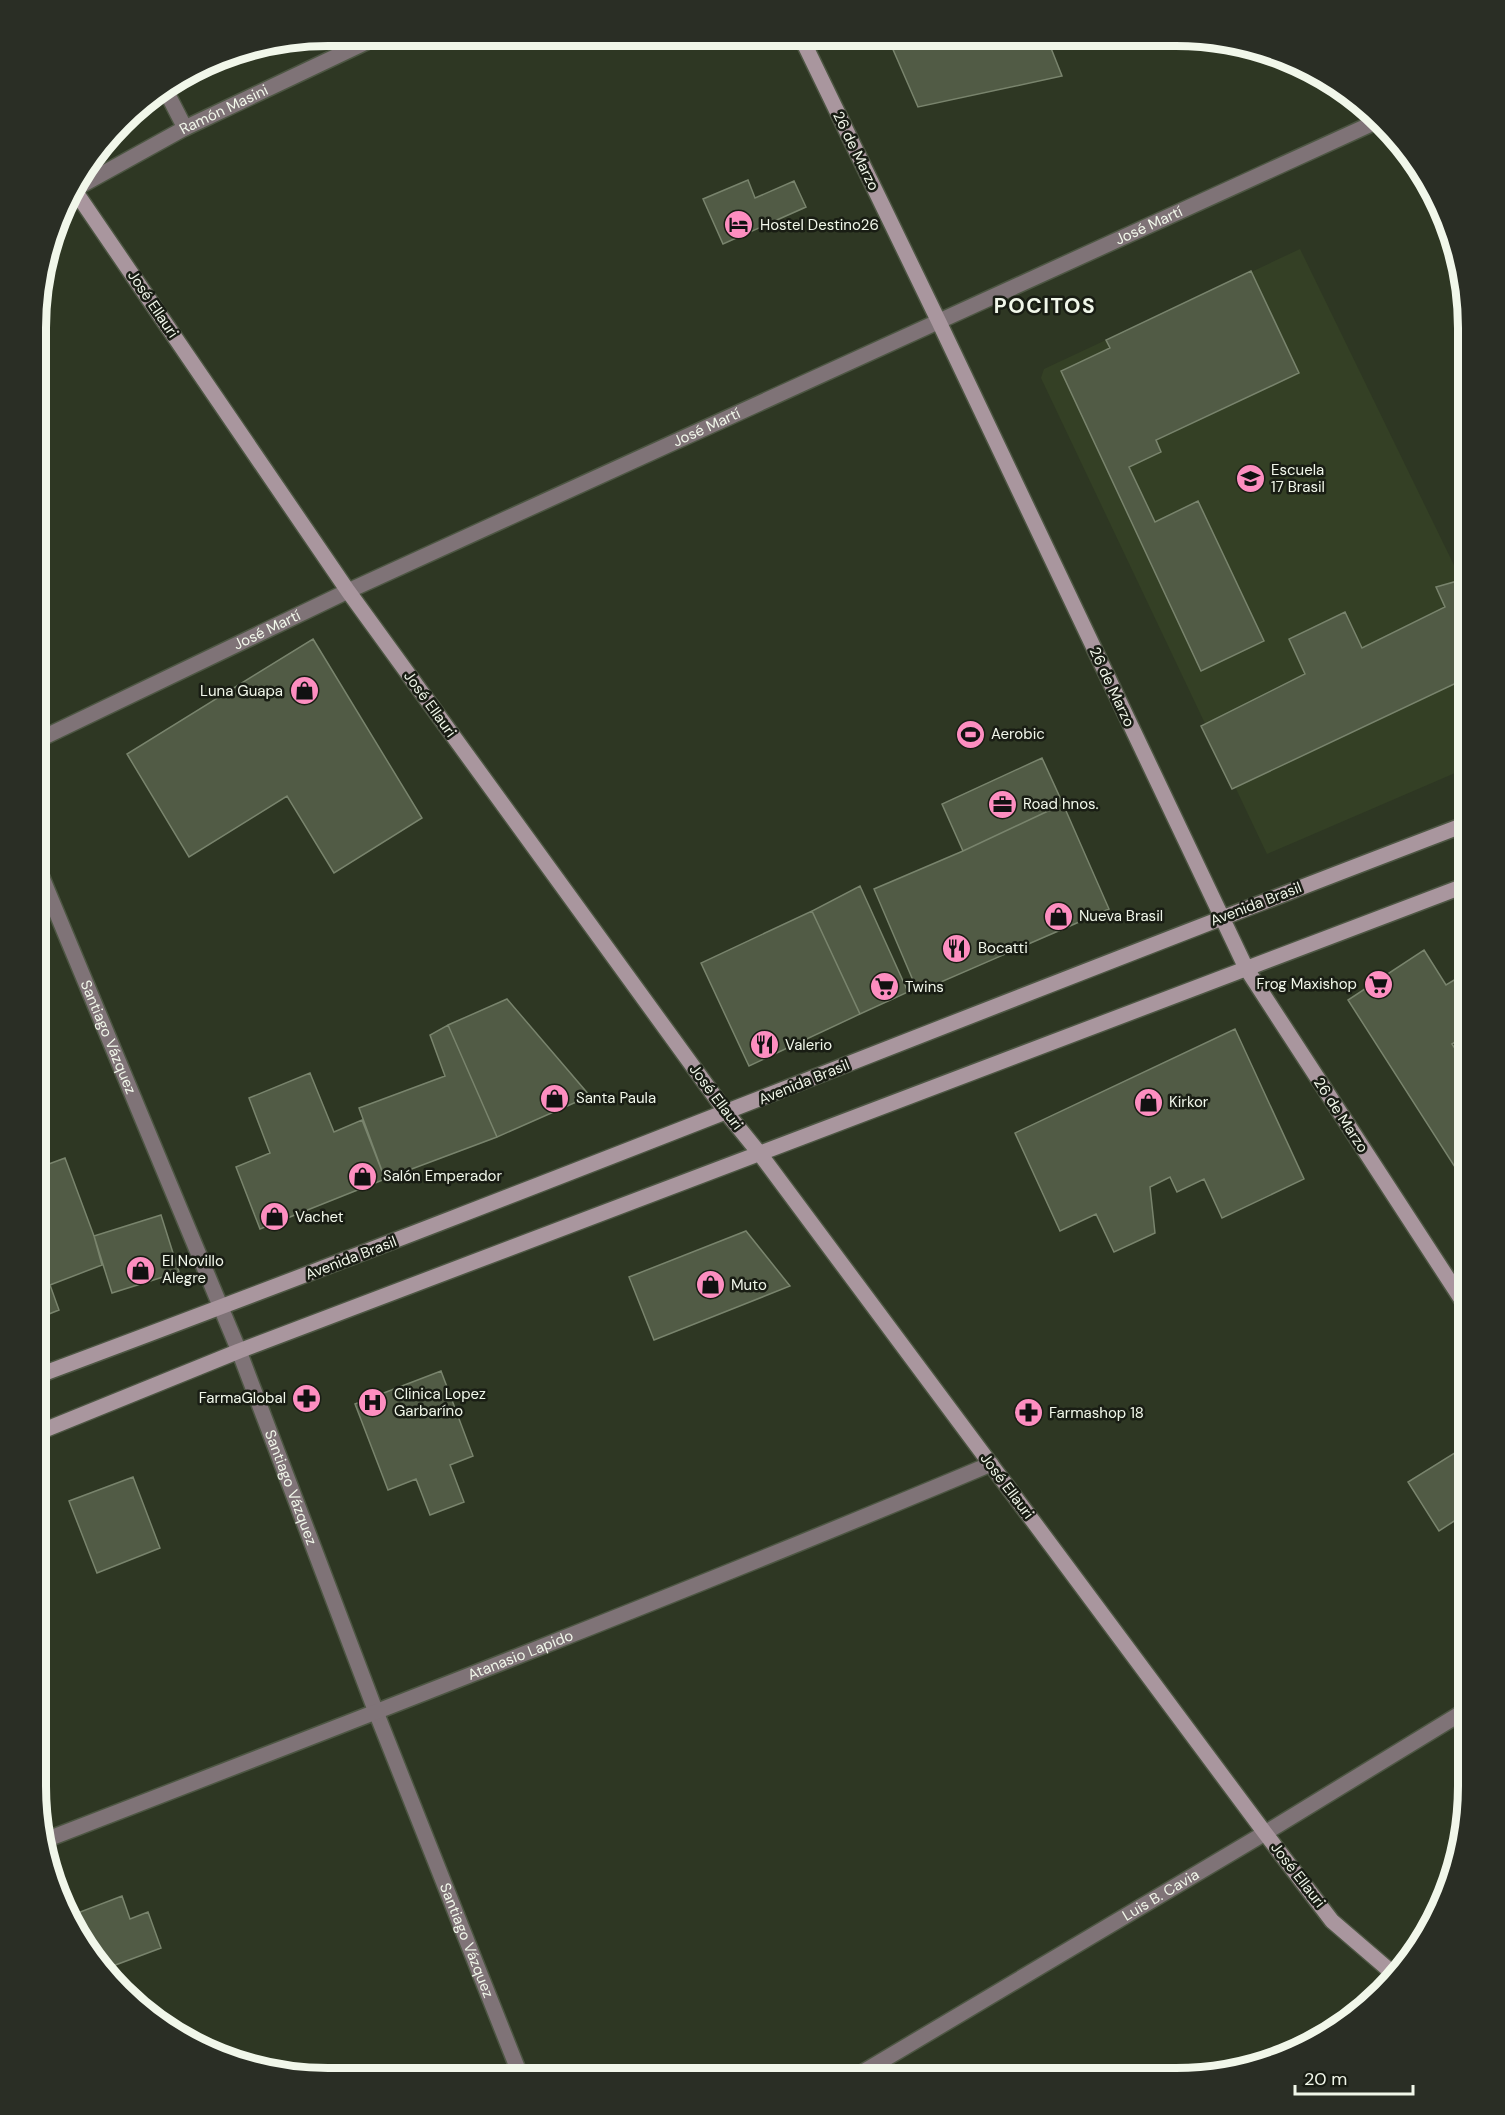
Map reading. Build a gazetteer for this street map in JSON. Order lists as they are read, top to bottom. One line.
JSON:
{"streets":{"street":["Ramón Masini","26 de Marzo","José Martí","José Ellauri","Avenida Brasil","Santiago Vázquez","Atanasio Lapido","Luis B. Cavia"]},"crossings":[["26 de Marzo","José Martí"],["26 de Marzo","Avenida Brasil"],["José Martí","José Ellauri"],["José Ellauri","Avenida Brasil"],["José Ellauri","Atanasio Lapido"],["José Ellauri","Luis B. Cavia"],["Avenida Brasil","Santiago Vázquez"],["Santiago Vázquez","Atanasio Lapido"]],"districts":["POCITOS"],"places":{"hotel":["Hostel Destino26"],"school or university":["Escuela 17 Brasil"],"shop":["Luna Guapa","Nueva Brasil","Santa Paula","Kirkor","Salón Emperador","Vachet","El Novillo Alegre","Muto"],"sports":["Aerobic"],"office":["Road hnos."],"restaurant":["Bocatti","Valerio"],"supermarket":["Frog Maxishop","Twins"],"pharmacy":["FarmaGlobal","Farmashop 18"],"hospital":["Clinica Lopez Garbaríno"]},"scale_bar":"20 m"}
